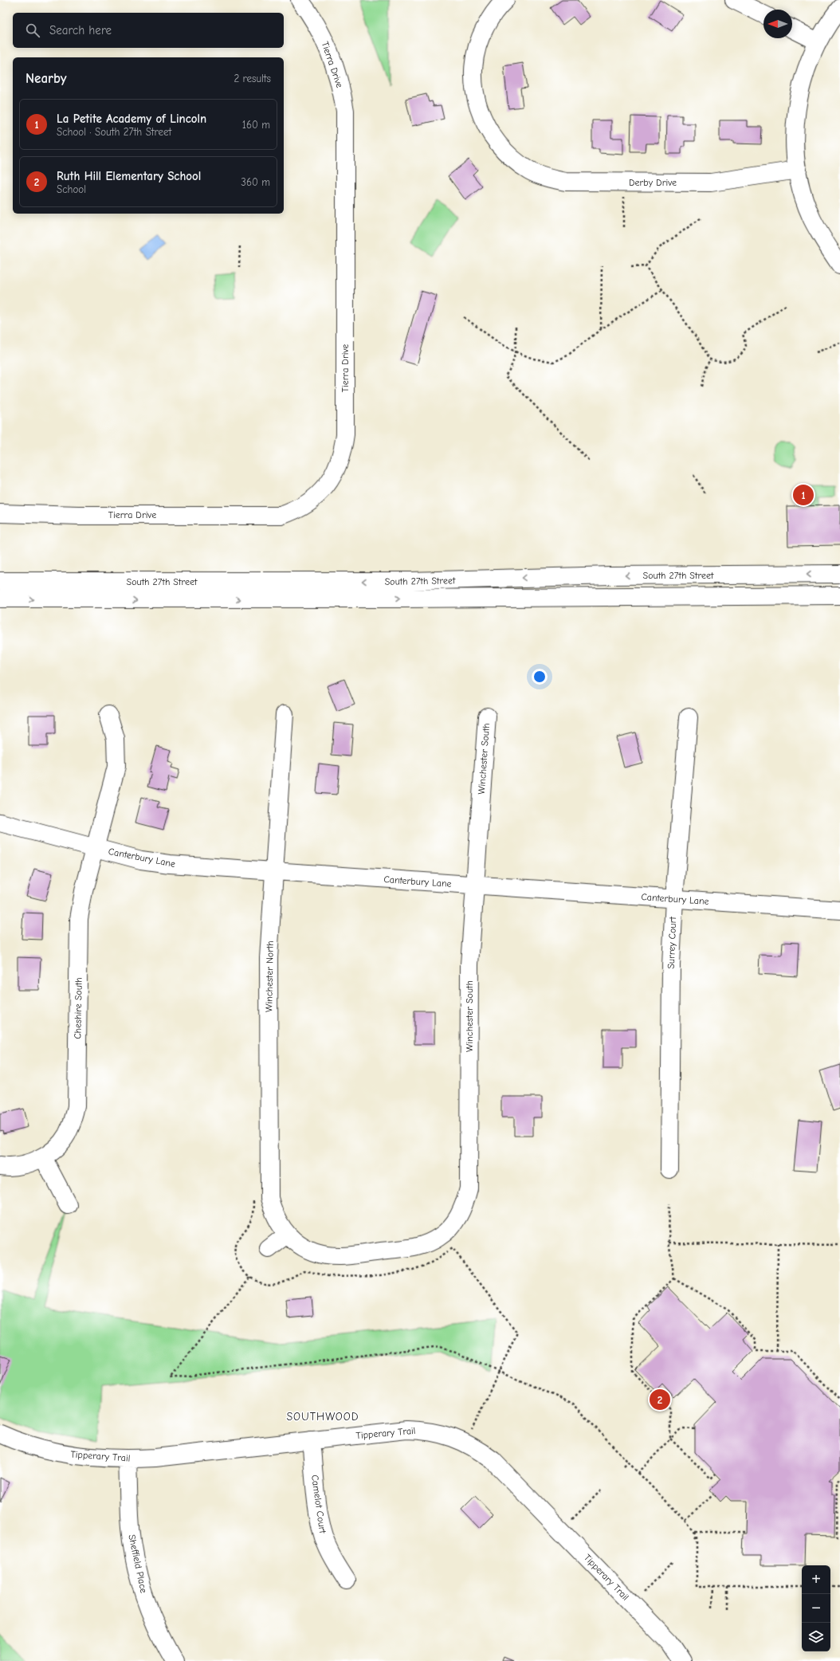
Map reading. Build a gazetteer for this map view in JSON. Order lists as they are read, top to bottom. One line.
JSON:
{"streets":{"street":["Tierra Drive","Derby Drive","South 27th Street","Winchester South","Canterbury Lane","Surrey Court","Winchester North","Cheshire South","Tipperary Trail","Camelot Court","Sheffield Place"]},"crossings":[["Winchester South","Canterbury Lane"],["Winchester South","Winchester North"],["Canterbury Lane","Surrey Court"],["Canterbury Lane","Winchester North"],["Canterbury Lane","Cheshire South"],["Tipperary Trail","Camelot Court"],["Tipperary Trail","Sheffield Place"]],"districts":["SOUTHWOOD"],"north":"left","page":{"search":"Search here","heading":["Nearby","2 results"],"list":[{"mark":"1","name":"La Petite Academy of Lincoln","note":"School · South 27th Street","value":"160 m"},{"mark":"2","name":"Ruth Hill Elementary School","note":"School","value":"360 m"}],"pins":["1","2"],"map_buttons":["+","−"]}}
